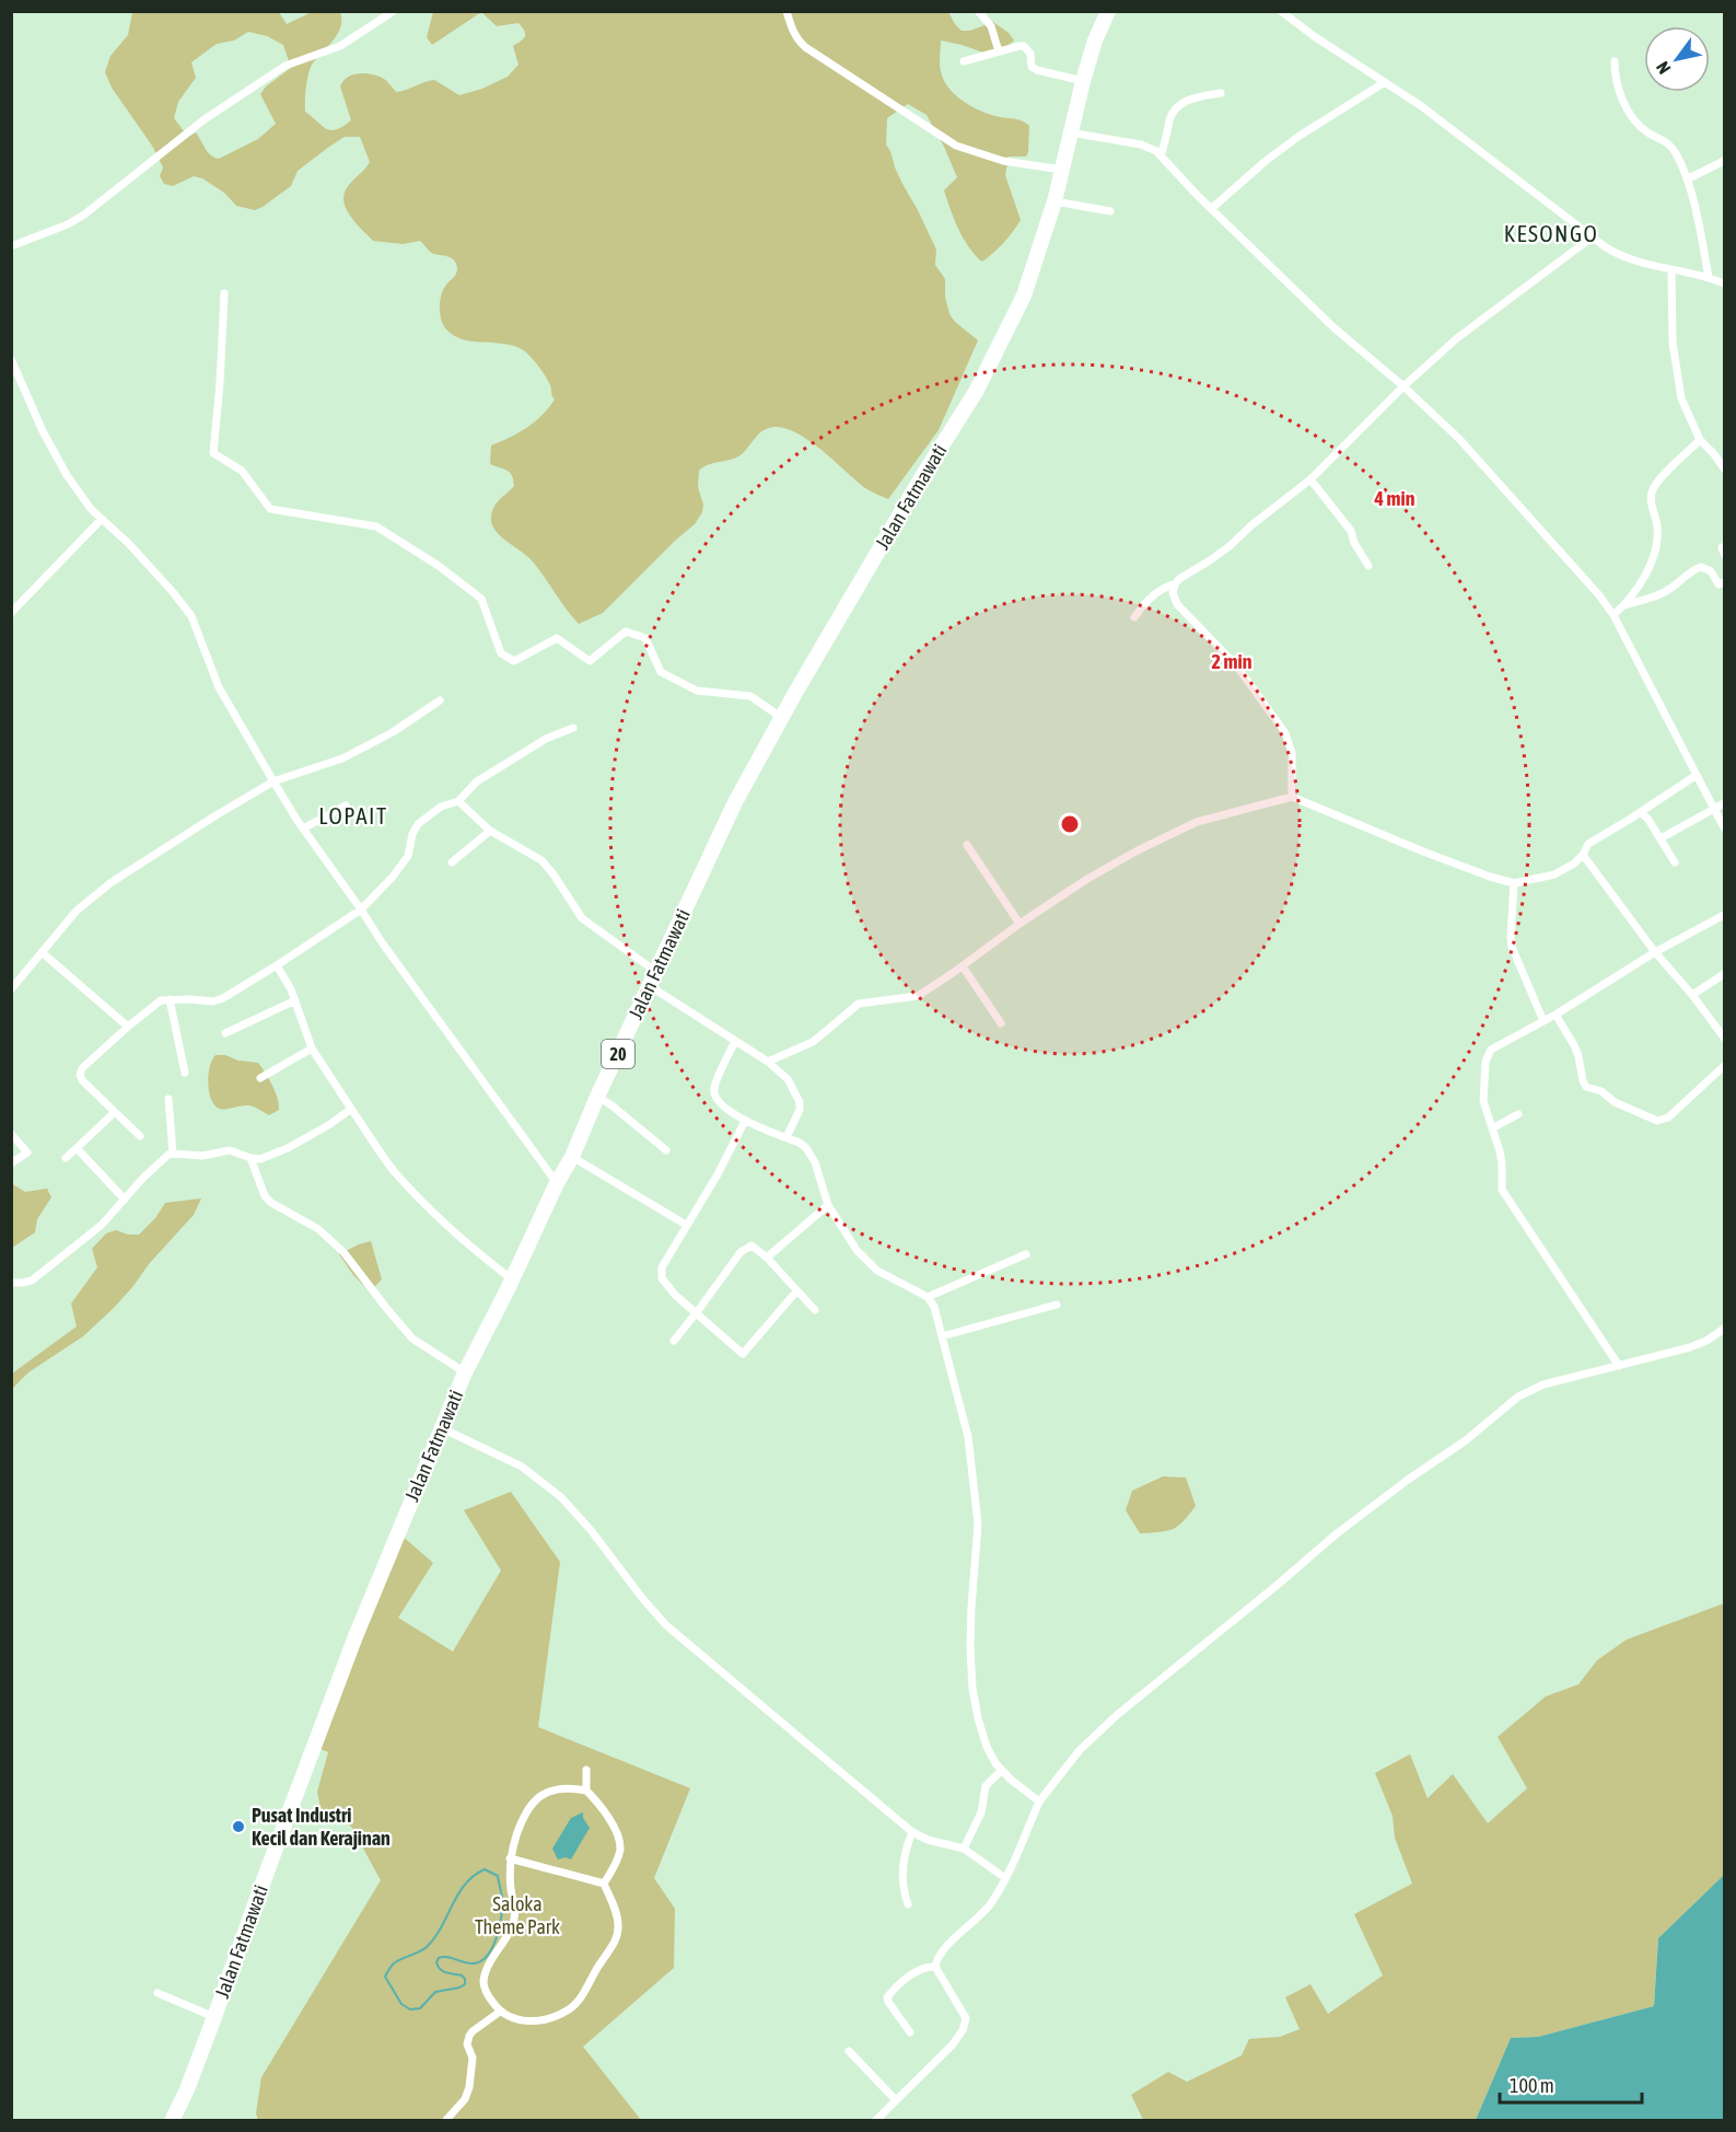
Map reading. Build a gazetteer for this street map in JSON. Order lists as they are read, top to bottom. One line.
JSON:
{"streets":{"highway":["Jalan Fatmawati","20"]},"districts":["KESONGO","LOPAIT"],"parks":["Saloka Theme Park"],"places":["Pusat Industri Kecil dan Kerajinan"],"scale_bar":"100 m","north":"bottom left","rings":["4 min","2 min"]}
